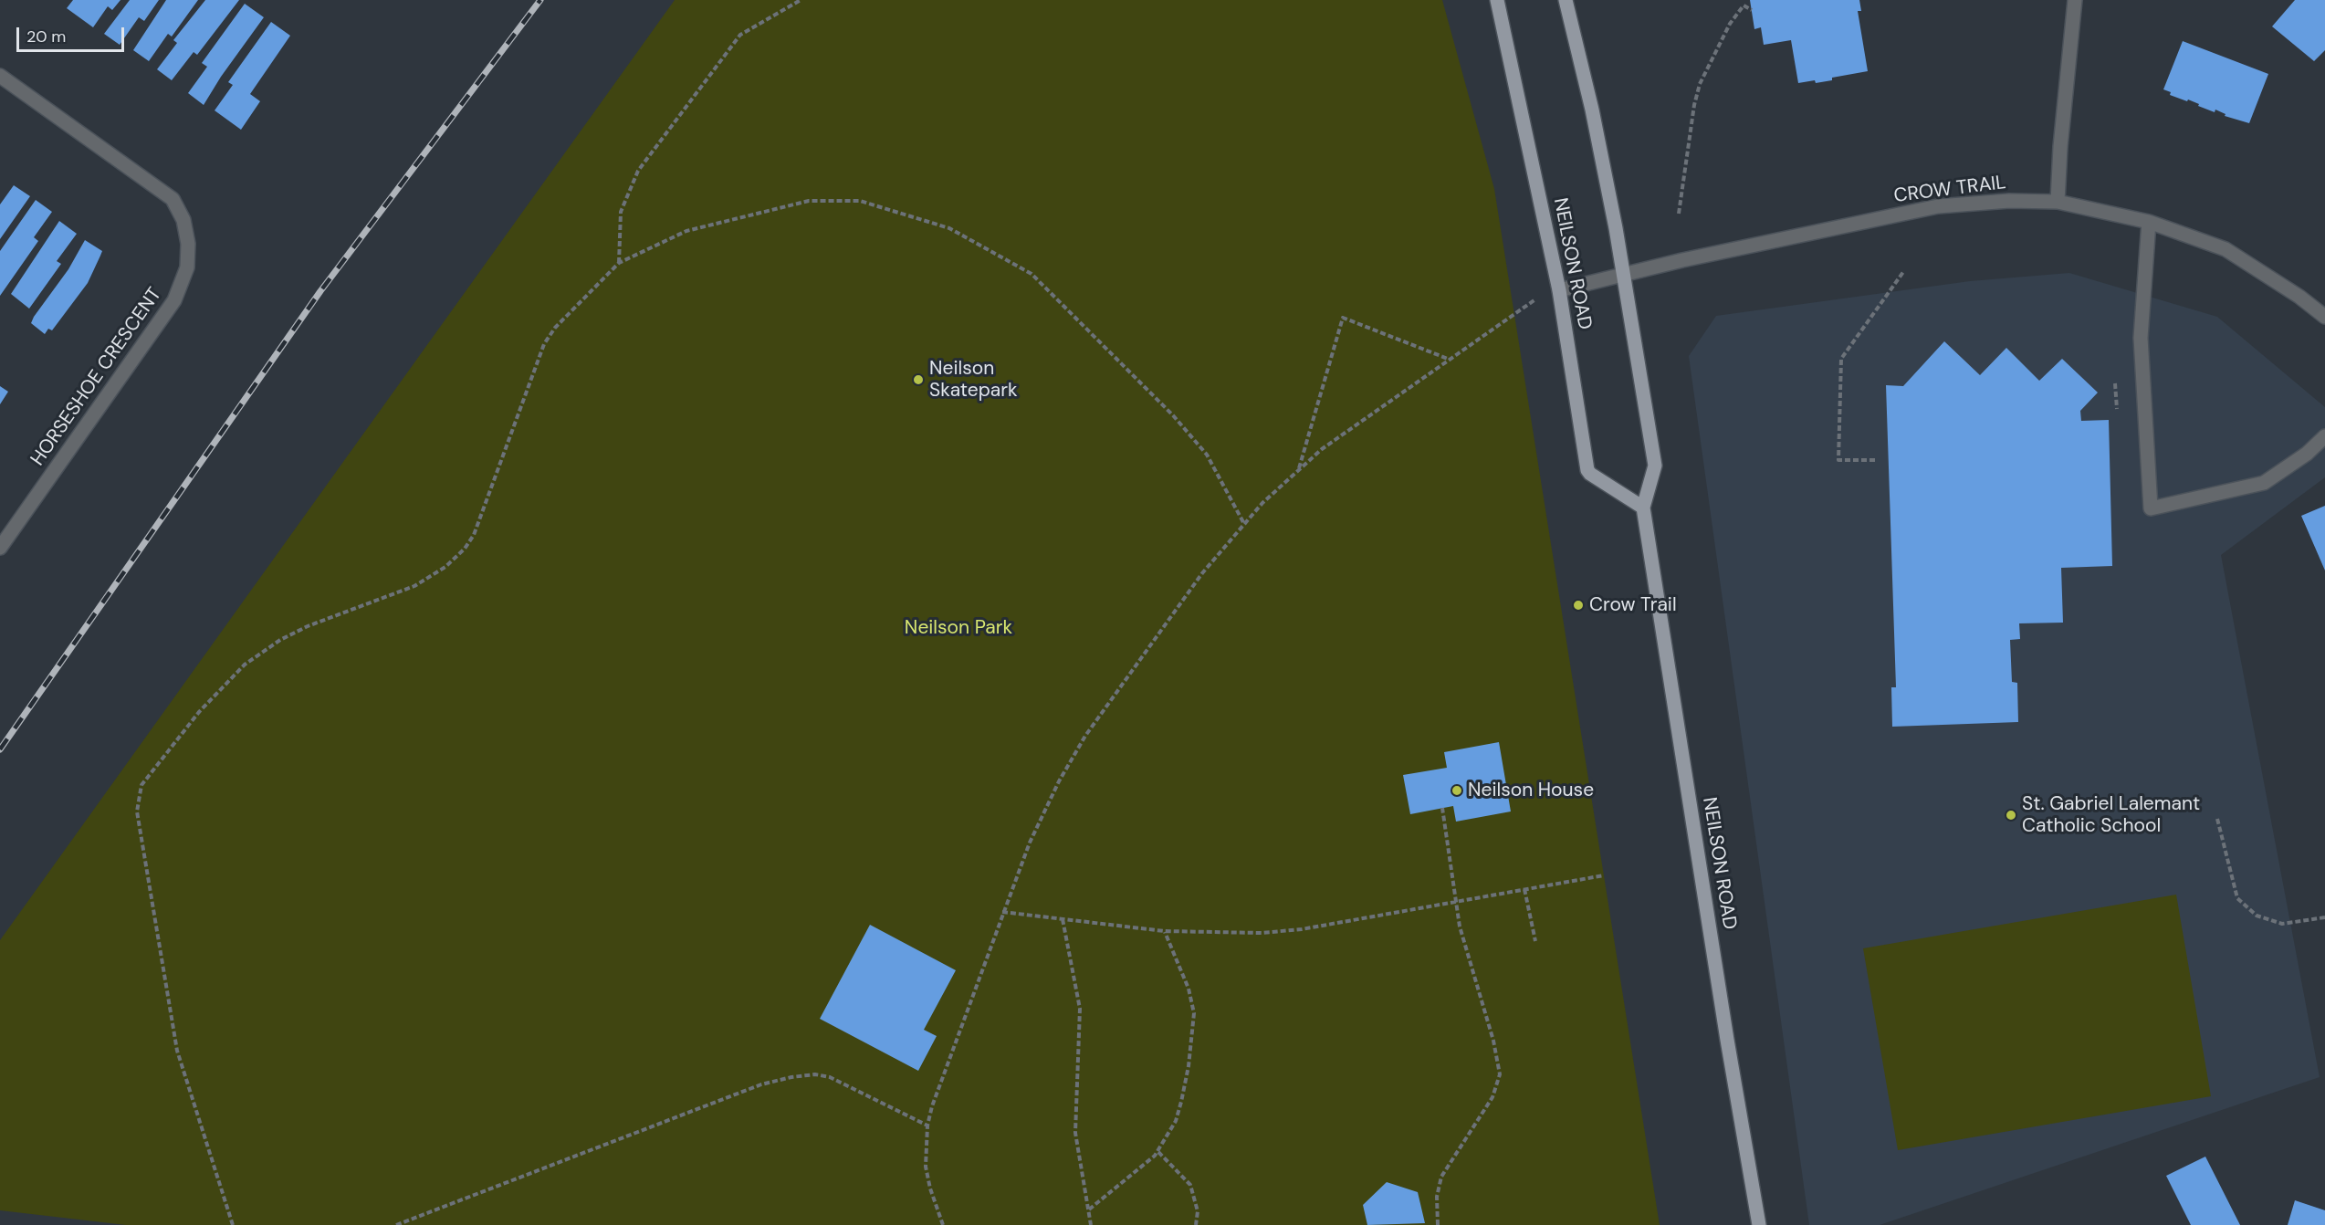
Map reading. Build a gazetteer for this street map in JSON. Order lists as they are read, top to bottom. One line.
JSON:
{"streets":{"main road":["NEILSON ROAD"],"street":["CROW TRAIL","HORSESHOE CRESCENT"]},"crossings":[["CROW TRAIL","NEILSON ROAD"]],"parks":["Neilson Park"],"places":["Neilson Skatepark","Crow Trail","Neilson House","St. Gabriel Lalemant Catholic School"],"scale_bar":"20 m"}
